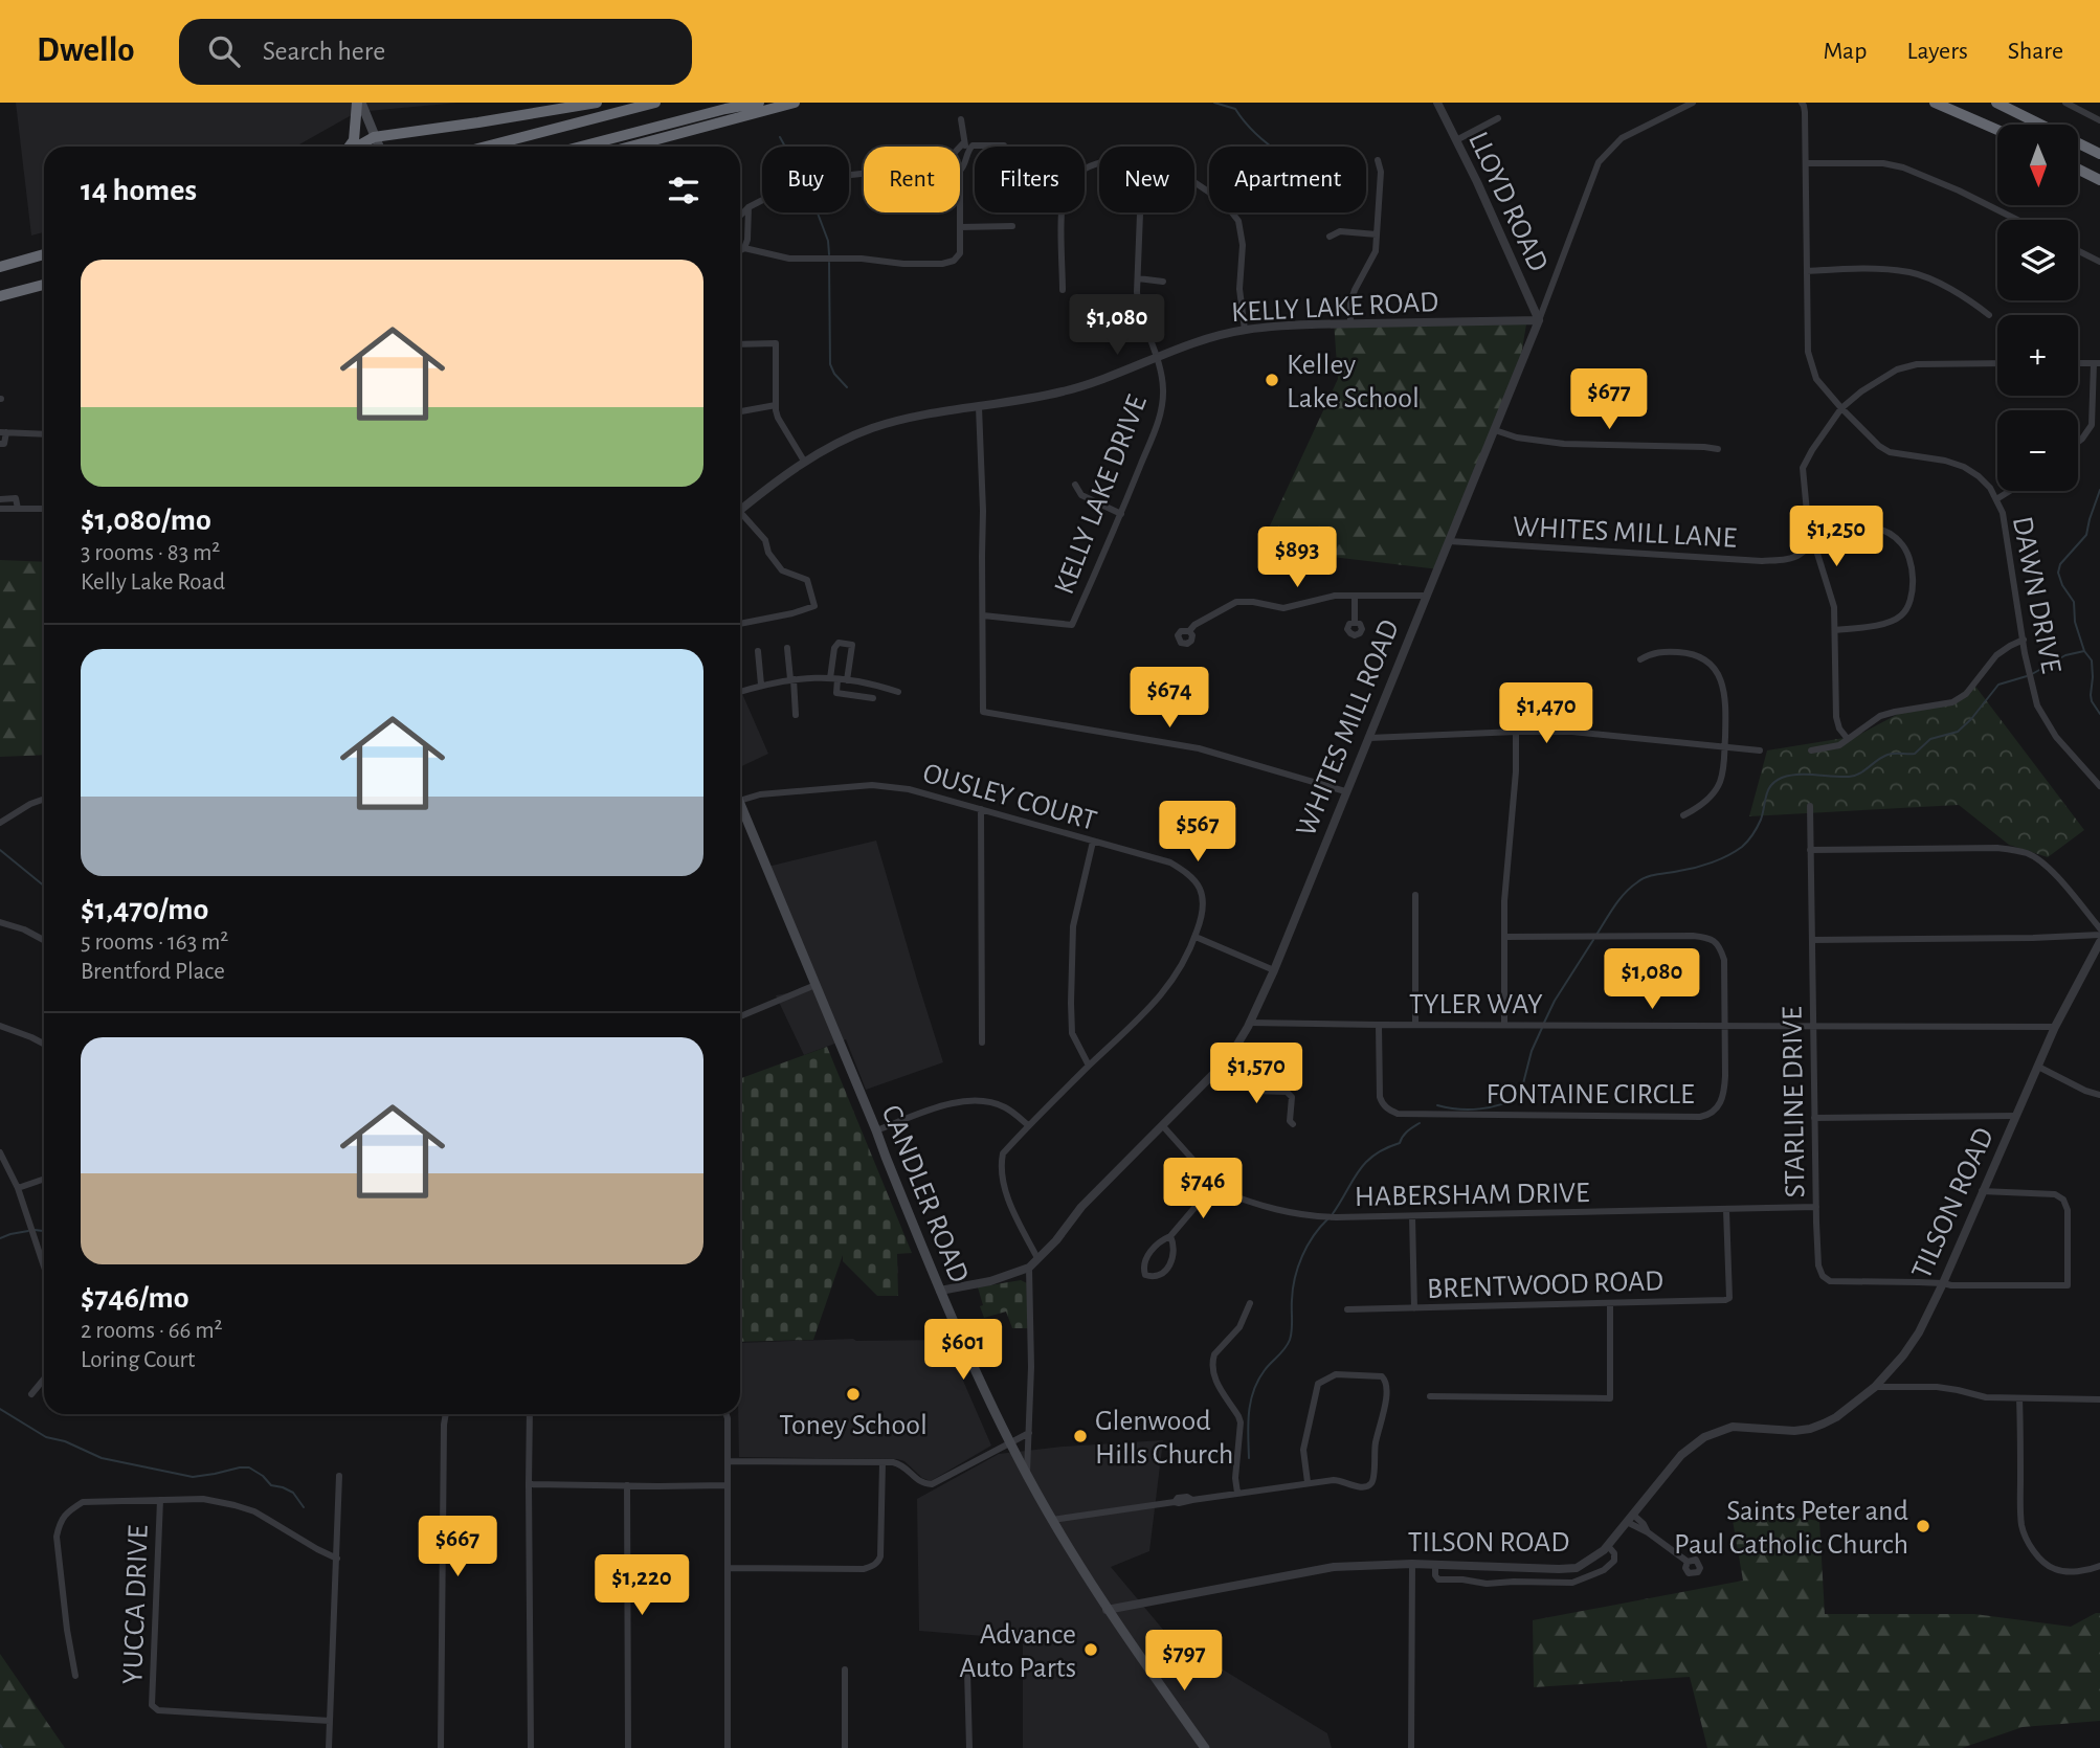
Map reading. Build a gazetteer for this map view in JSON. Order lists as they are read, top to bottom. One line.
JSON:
{"streets":{"main road":["CANDLER ROAD"],"street":["LLOYD ROAD","KELLY LAKE ROAD","KELLY LAKE DRIVE","WHITES MILL LANE","DAWN DRIVE","WHITES MILL ROAD","OUSLEY COURT","TYLER WAY","FONTAINE CIRCLE","STARLINE DRIVE","HABERSHAM DRIVE","TILSON ROAD","BRENTWOOD ROAD","YUCCA DRIVE"]},"crossings":[["LLOYD ROAD","KELLY LAKE ROAD"],["LLOYD ROAD","WHITES MILL ROAD"],["KELLY LAKE ROAD","KELLY LAKE DRIVE"],["KELLY LAKE ROAD","WHITES MILL ROAD"],["WHITES MILL LANE","WHITES MILL ROAD"],["WHITES MILL ROAD","OUSLEY COURT"],["WHITES MILL ROAD","TYLER WAY"],["WHITES MILL ROAD","CANDLER ROAD"],["TYLER WAY","FONTAINE CIRCLE"],["TYLER WAY","STARLINE DRIVE"],["TYLER WAY","TILSON ROAD"],["STARLINE DRIVE","HABERSHAM DRIVE"],["STARLINE DRIVE","TILSON ROAD"],["CANDLER ROAD","TILSON ROAD"],["HABERSHAM DRIVE","BRENTWOOD ROAD"]],"places":["Kelley Lake School","Toney School","Glenwood Hills Church","Saints Peter and Paul Catholic Church","Advance Auto Parts"],"north":"bottom","page":{"header":"Dwello","search":"Search here","nav":["Map","Layers","Share"],"map_buttons":["+","−"],"chip":["Buy","Rent","Filters","New","Apartment"],"heading":"14 homes","list":[{"name":"$1,080/mo","note":"3 rooms · 83 m² · Kelly Lake Road"},{"name":"$1,470/mo","note":"5 rooms · 163 m² · Brentford Place"},{"name":"$746/mo","note":"2 rooms · 66 m² · Loring Court"}],"price":["$1,080","$677","$1,250","$893","$674","$1,470","$567","$1,080","$1,570","$746","$601","$667","$1,220","$797"]}}
